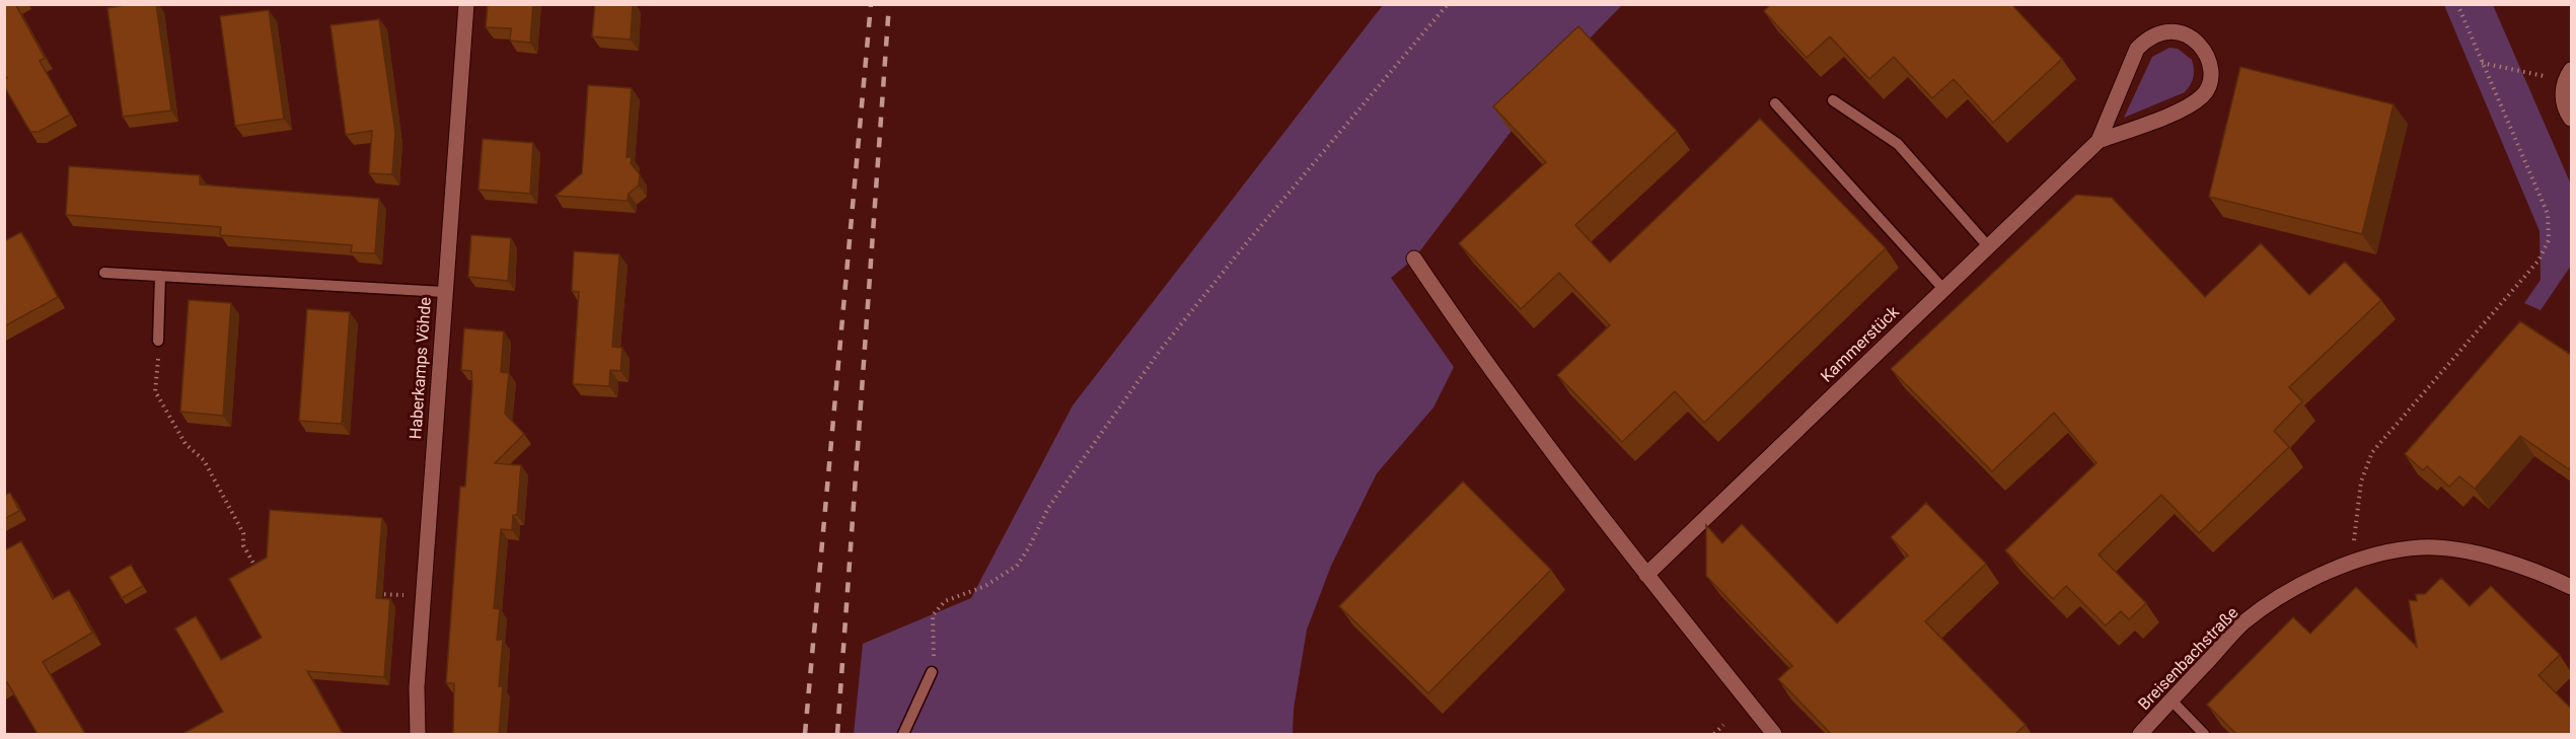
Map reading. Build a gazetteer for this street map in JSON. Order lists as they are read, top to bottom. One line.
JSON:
{"streets":{"street":["Kammerstück","Haberkamps Vöhde","Breisenbachstraße"]}}
